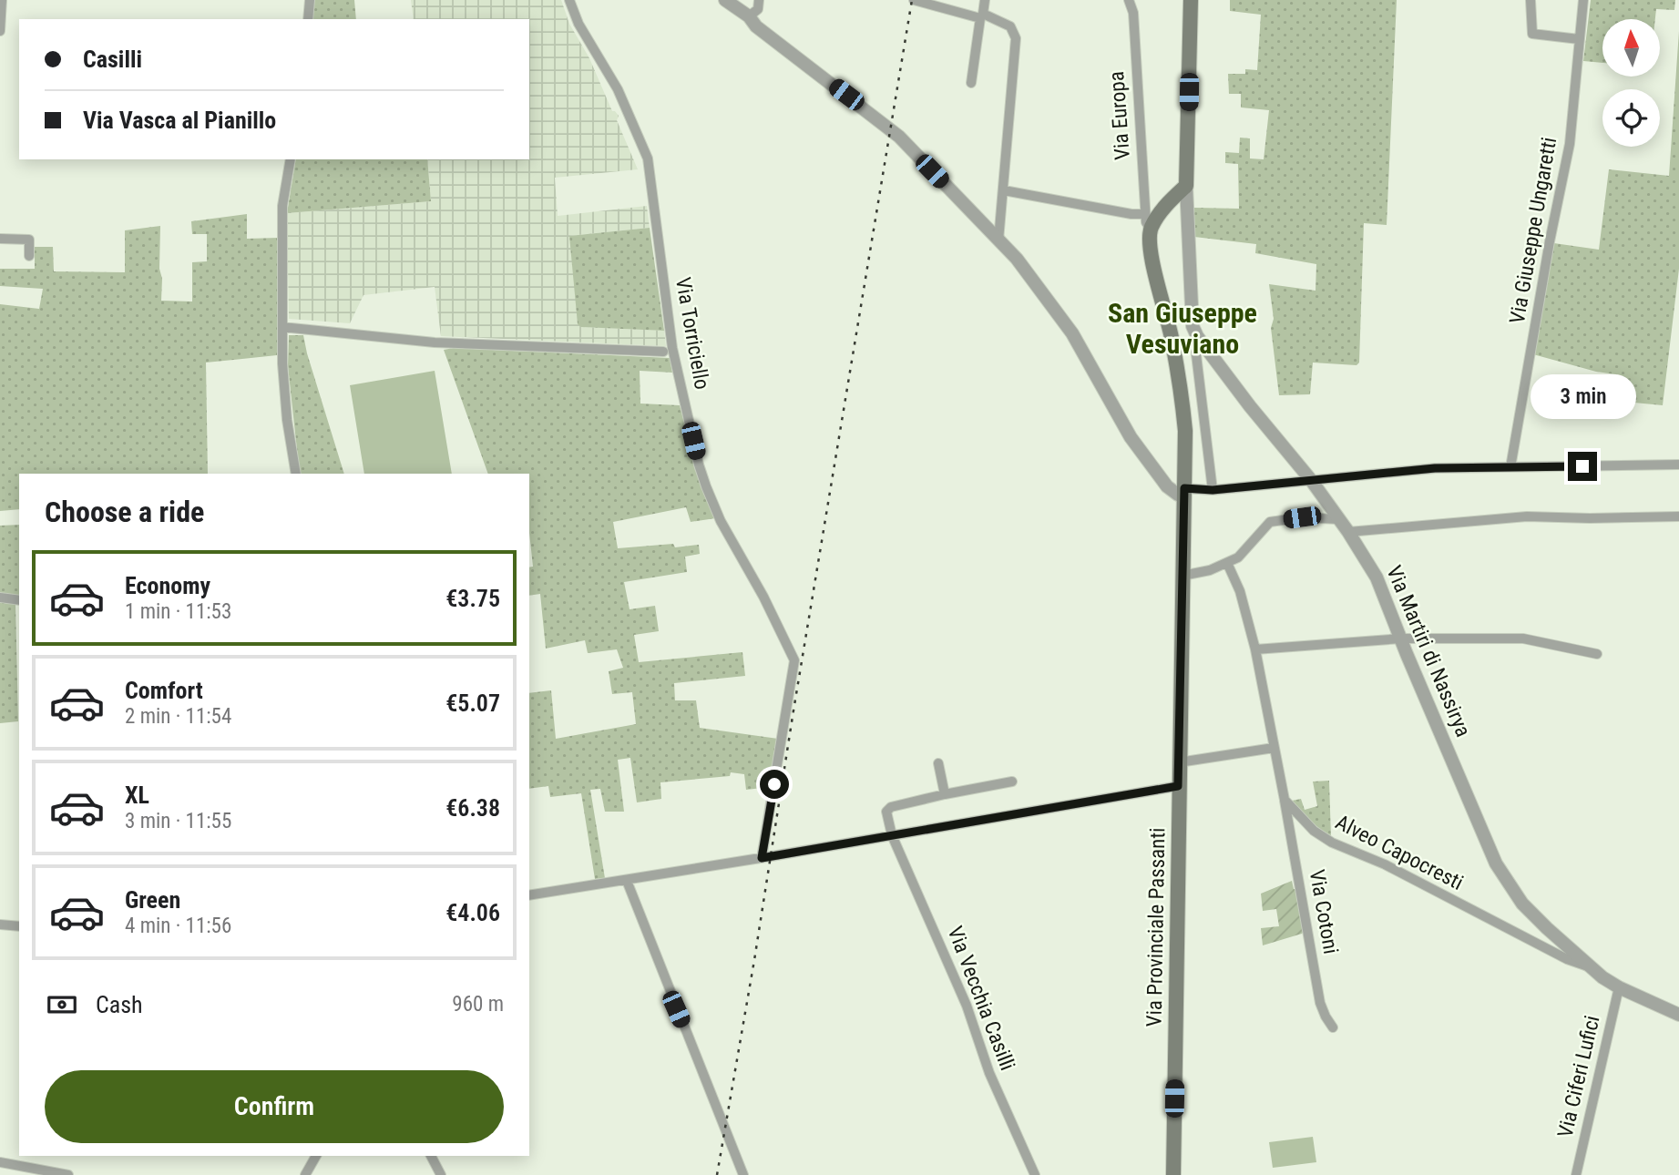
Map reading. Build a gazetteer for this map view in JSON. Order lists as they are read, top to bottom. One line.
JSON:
{"streets":{"main road":["Via Provinciale Passanti"],"street":["Via Europa","Via Giuseppe Ungaretti","Via Torriciello","Via Martiri di Nassirya","Alveo Capocresti","Via Cotoni","Via Vecchia Casilli","Via Ciferi Lufici"]},"crossings":[["Via Europa","Via Provinciale Passanti"],["Via Martiri di Nassirya","Alveo Capocresti"],["Via Martiri di Nassirya","Via Ciferi Lufici"],["Alveo Capocresti","Via Cotoni"]],"districts":["San Giuseppe Vesuviano"],"north":"top","page":{"banner":["Casilli","Via Vasca al Pianillo"],"bubble":"3 min","heading":"Choose a ride","list":[{"name":"Economy","note":"1 min · 11:53","value":"€3.75"},{"name":"Comfort","note":"2 min · 11:54","value":"€5.07"},{"name":"XL","note":"3 min · 11:55","value":"€6.38"},{"name":"Green","note":"4 min · 11:56","value":"€4.06"}],"pay":["Cash","960 m"],"buttons":"Confirm"}}
